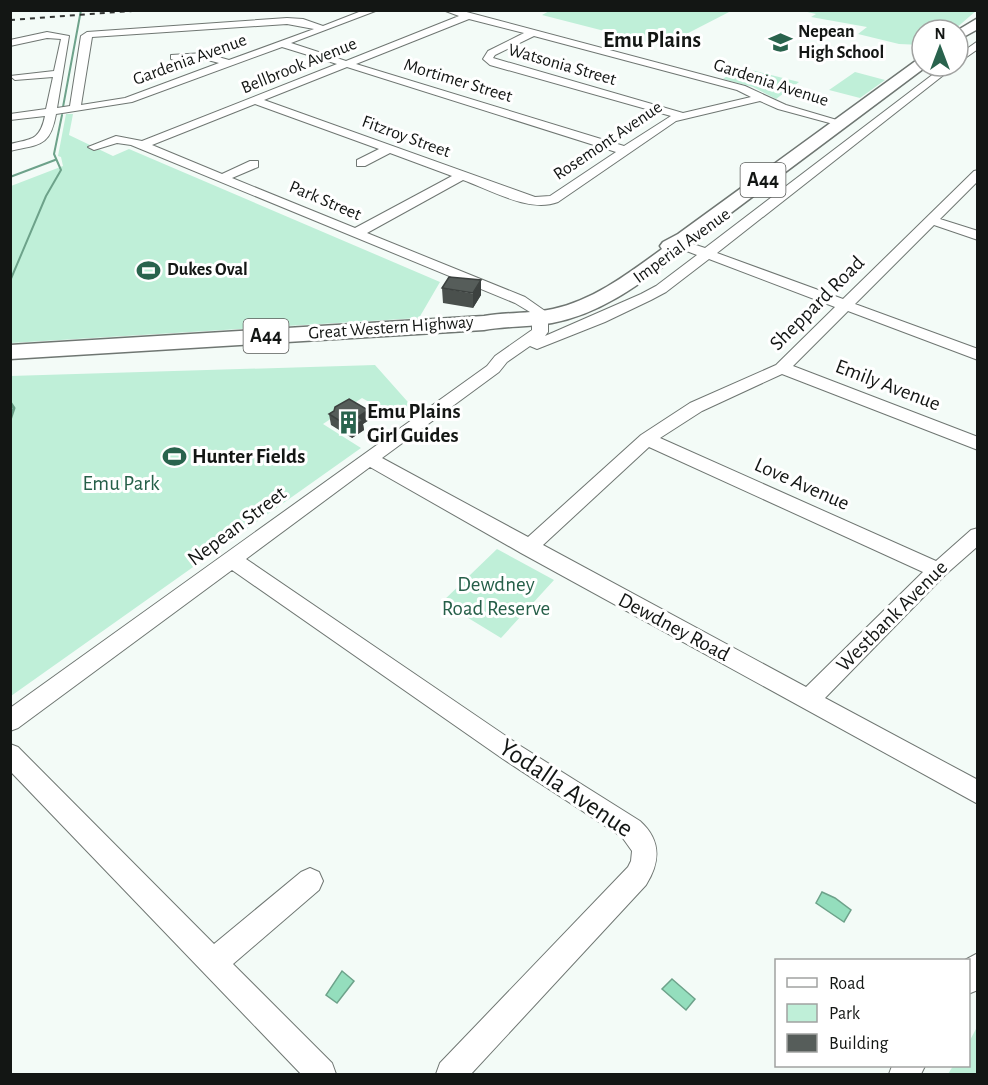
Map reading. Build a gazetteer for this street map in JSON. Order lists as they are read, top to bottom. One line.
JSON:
{"streets":{"highway":["A44","Great Western Highway"],"street":["Gardenia Avenue","Watsonia Street","Bellbrook Avenue","Mortimer Street","Fitzroy Street","Rosemont Avenue","Park Street","Imperial Avenue","Sheppard Road","Emily Avenue","Love Avenue","Nepean Street","Westbank Avenue","Dewdney Road","Yodalla Avenue"]},"crossings":[["Gardenia Avenue","Watsonia Street"],["Gardenia Avenue","Bellbrook Avenue"],["Gardenia Avenue","Mortimer Street"],["Gardenia Avenue","Rosemont Avenue"],["Gardenia Avenue","Great Western Highway"],["Watsonia Street","Rosemont Avenue"],["Bellbrook Avenue","Mortimer Street"],["Bellbrook Avenue","Fitzroy Street"],["Bellbrook Avenue","Park Street"],["Mortimer Street","Rosemont Avenue"],["Fitzroy Street","Rosemont Avenue"],["Park Street","Great Western Highway"],["Park Street","Nepean Street"],["Imperial Avenue","Nepean Street"],["Sheppard Road","Emily Avenue"],["Sheppard Road","Love Avenue"],["Sheppard Road","Dewdney Road"],["Great Western Highway","Nepean Street"],["Love Avenue","Westbank Avenue"],["Nepean Street","Dewdney Road"],["Nepean Street","Yodalla Avenue"],["Westbank Avenue","Dewdney Road"]],"districts":["Emu Plains"],"parks":["Emu Park","Dewdney Road Reserve"],"places":{"school or university":["Nepean High School"],"sports":["Dukes Oval","Hunter Fields"],"building":["Emu Plains Girl Guides"]},"legend":["Road","Park","Building"],"north":"top"}
